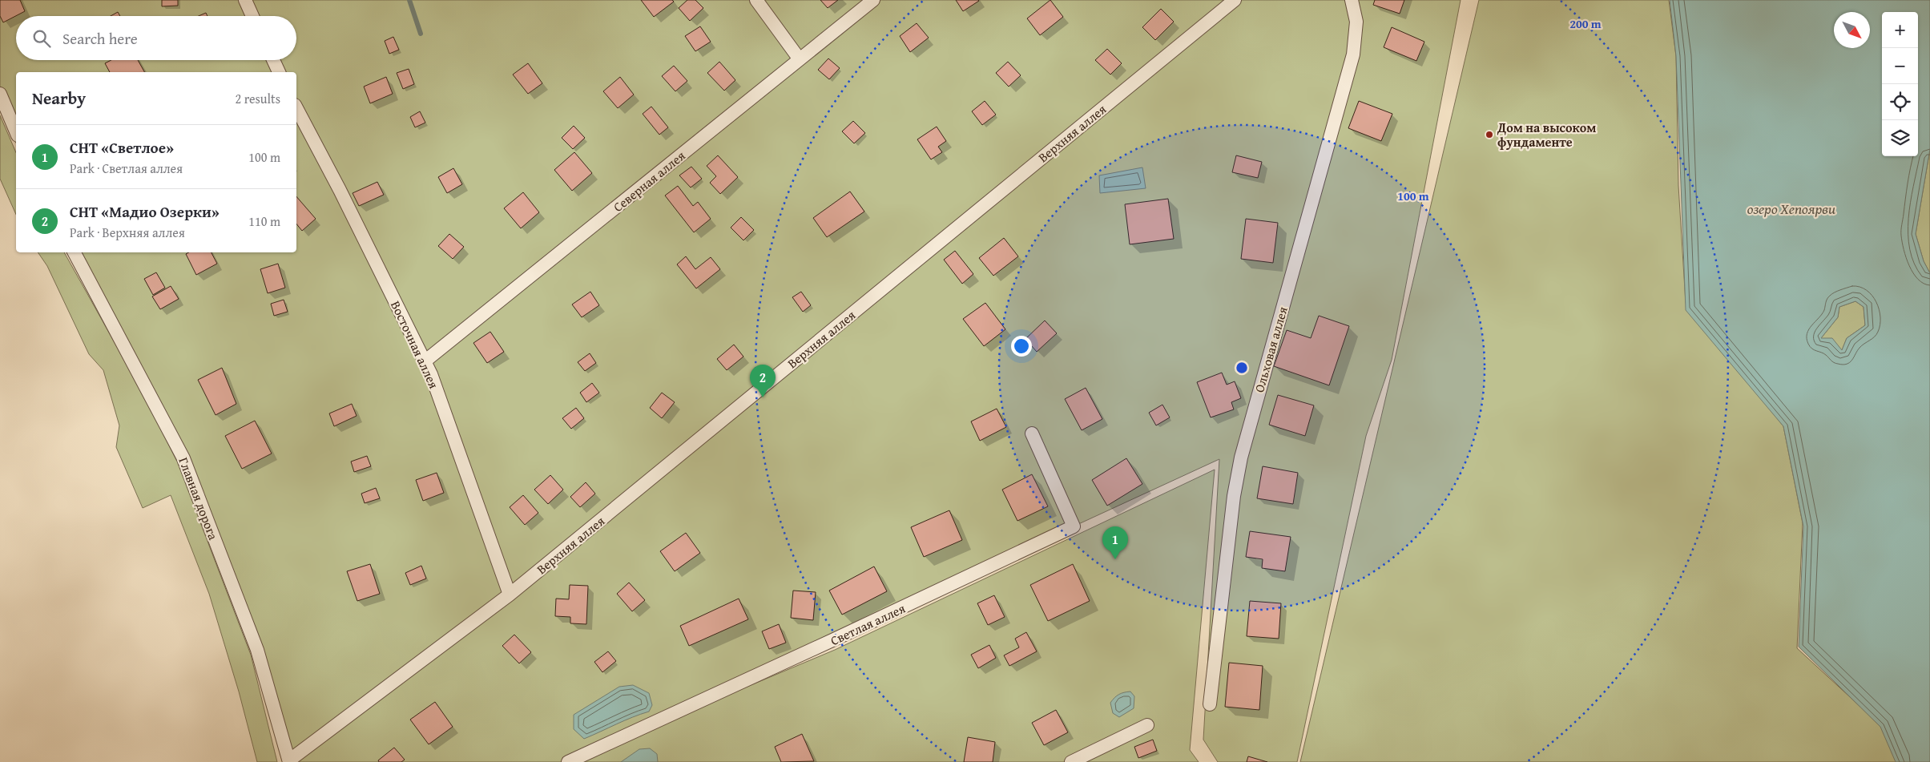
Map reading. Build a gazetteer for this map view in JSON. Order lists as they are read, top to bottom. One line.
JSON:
{"streets":{"street":["Верхняя аллея","Северная аллея","Восточная аллея","Ольховая аллея","Главная дорога","Светлая аллея"]},"crossings":[["Верхняя аллея","Восточная аллея"],["Верхняя аллея","Главная дорога"],["Северная аллея","Восточная аллея"]],"water":["озеро Хепоярви"],"places":["Дом на высоком фундаменте"],"north":"bottom right","page":{"map_buttons":["+","−"],"search":"Search here","heading":["Nearby","2 results"],"list":[{"mark":"1","name":"СНТ «Светлое»","note":"Park · Светлая аллея","value":"100 m"},{"mark":"2","name":"СНТ «Мадио Озерки»","note":"Park · Верхняя аллея","value":"110 m"}],"pins":["2","1"]},"rings":["200 m","100 m"]}
